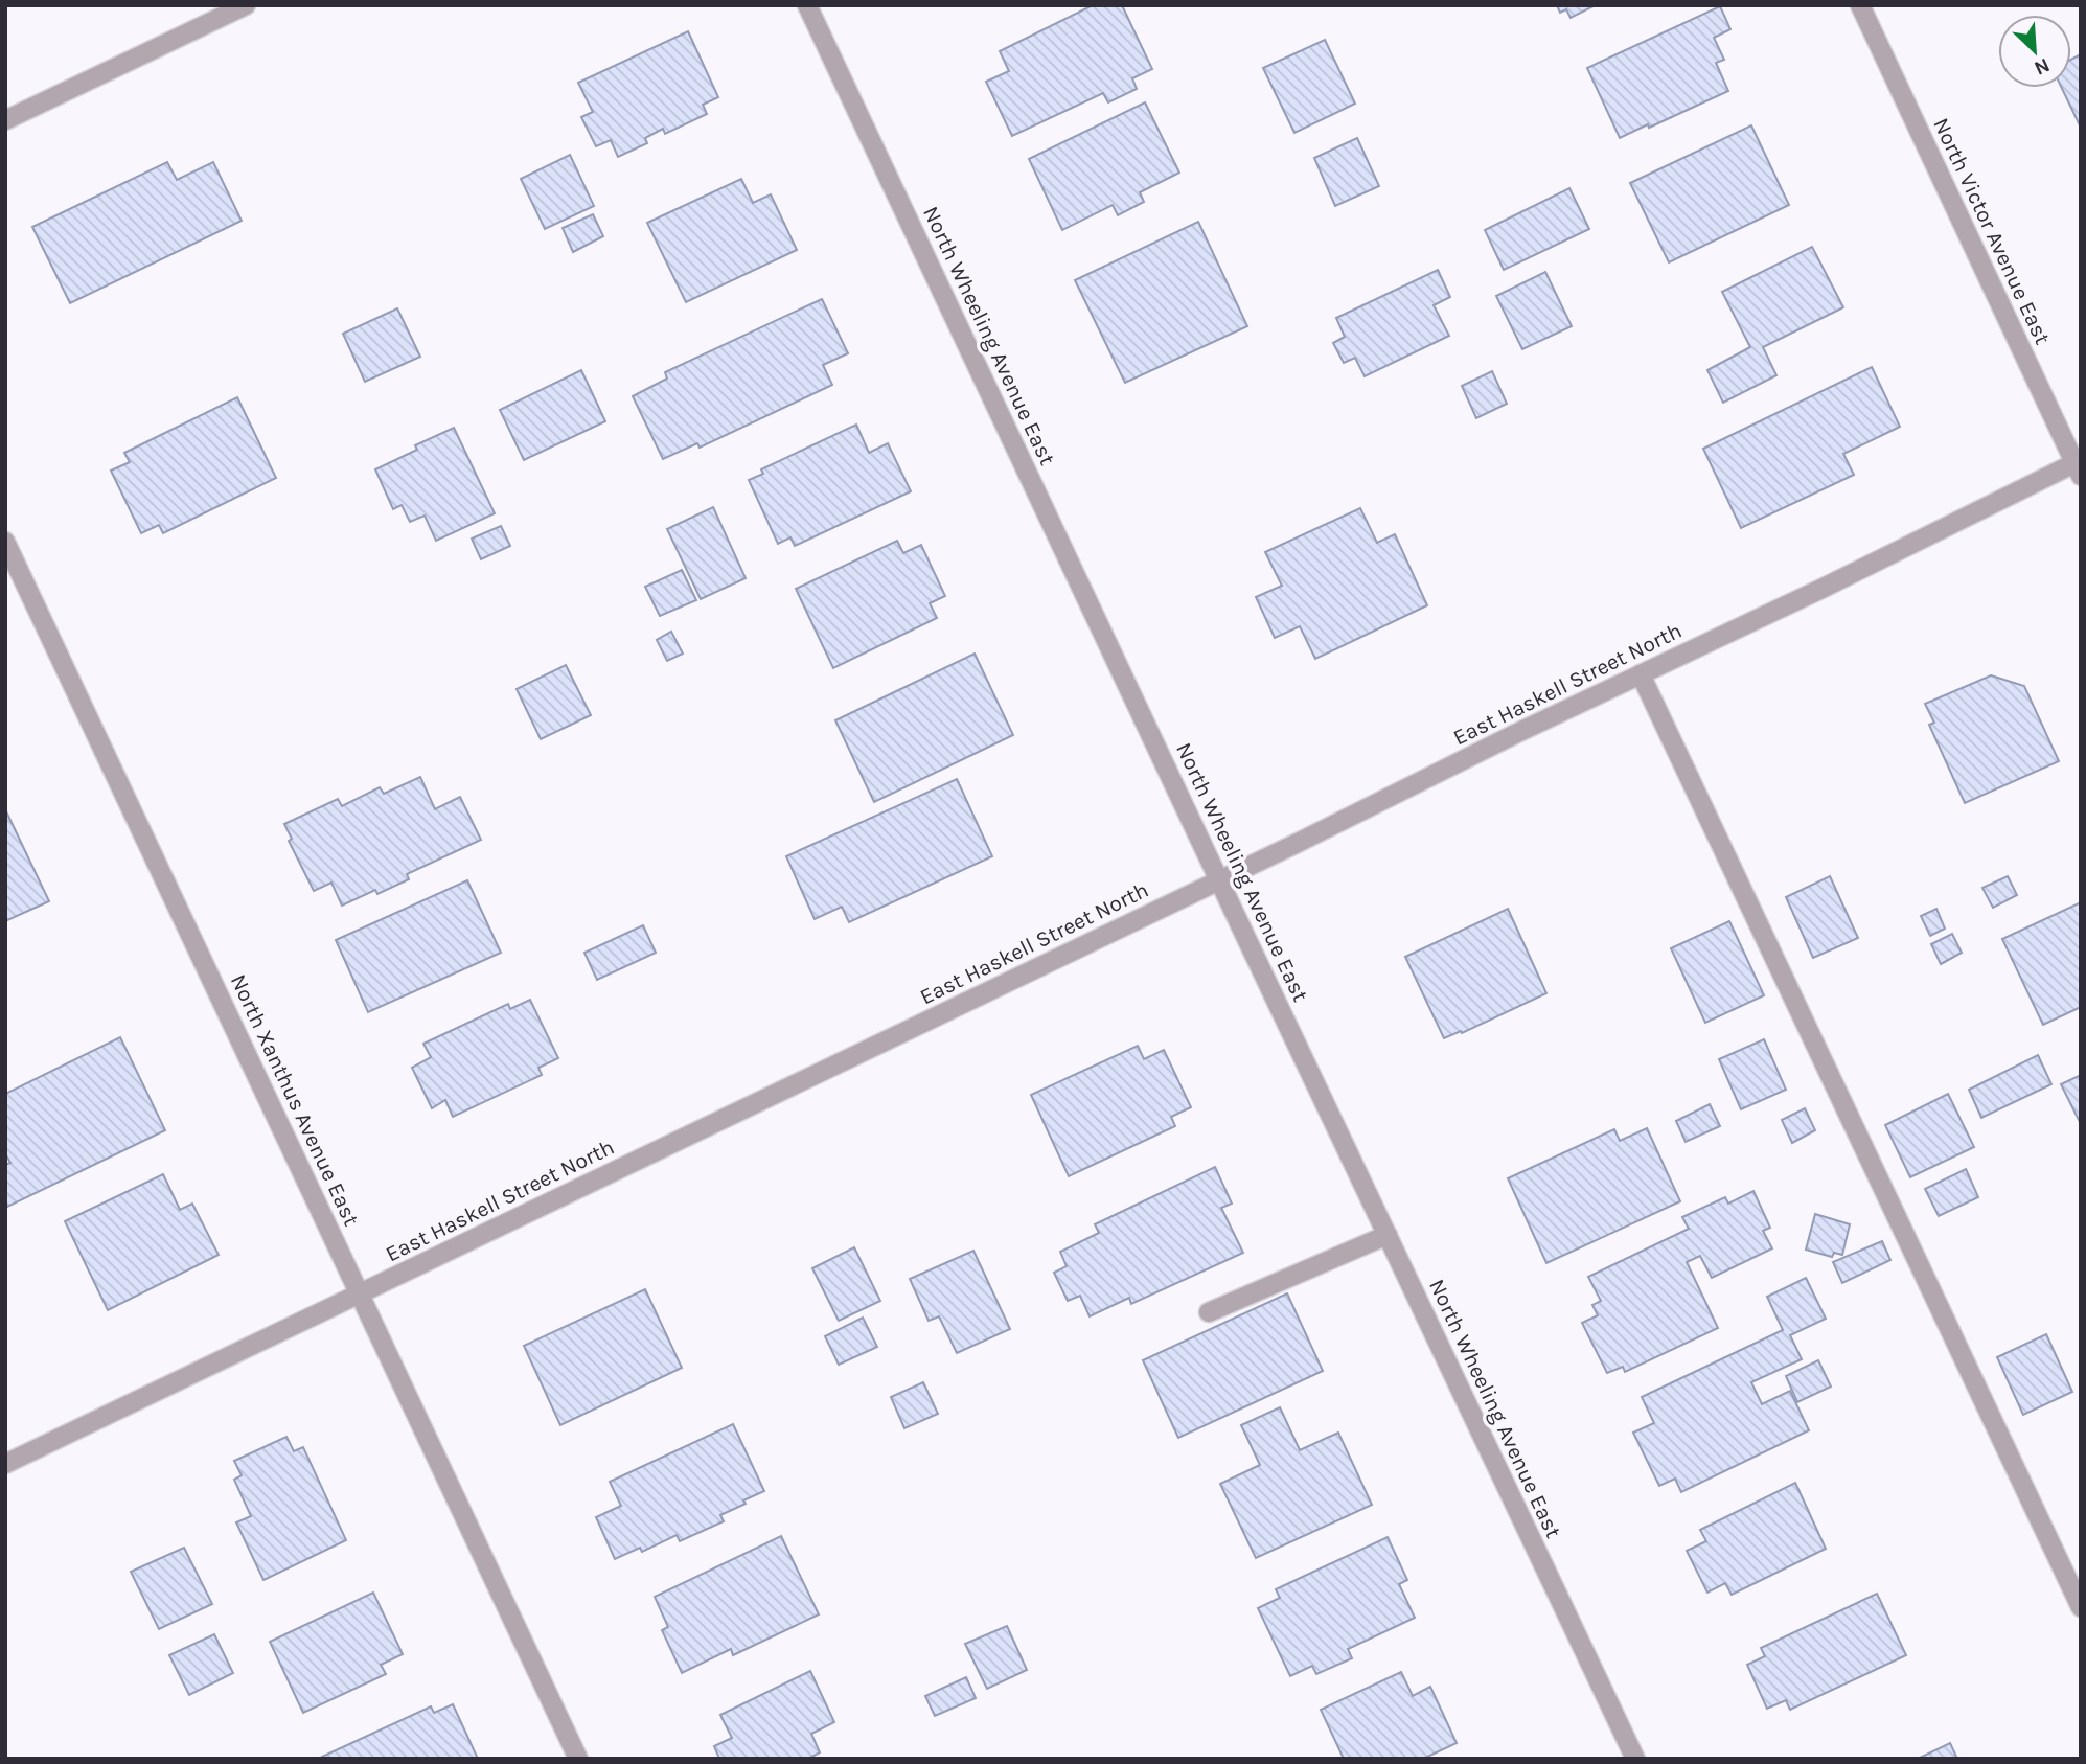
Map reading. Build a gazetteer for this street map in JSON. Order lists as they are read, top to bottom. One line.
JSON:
{"streets":{"street":["North Victor Avenue East","North Wheeling Avenue East","East Haskell Street North","North Xanthus Avenue East"]},"crossings":[["North Victor Avenue East","East Haskell Street North"],["North Wheeling Avenue East","East Haskell Street North"],["East Haskell Street North","North Xanthus Avenue East"]],"north":"bottom right"}
